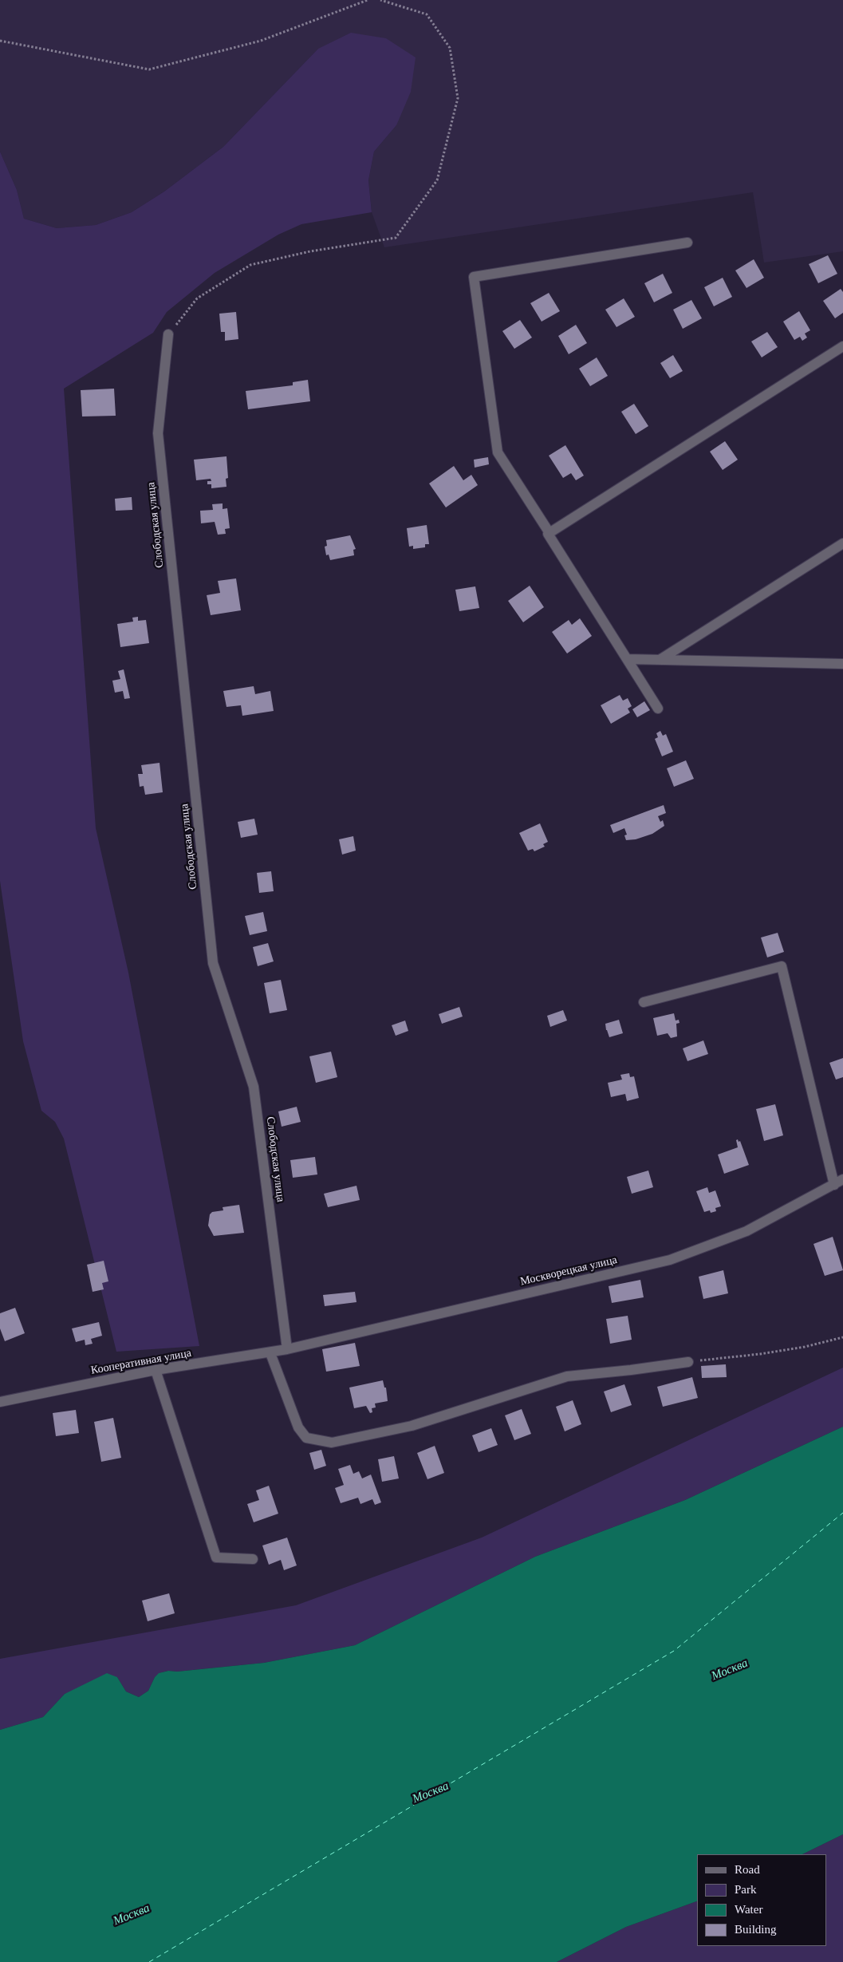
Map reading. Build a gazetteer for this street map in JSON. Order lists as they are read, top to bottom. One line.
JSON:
{"streets":{"street":["Слободская улица","Москворецкая улица","Кооперативная улица"]},"crossings":[["Слободская улица","Москворецкая улица"],["Слободская улица","Кооперативная улица"],["Москворецкая улица","Кооперативная улица"]],"water":["Москва"],"legend":["Road","Park","Water","Building"]}
